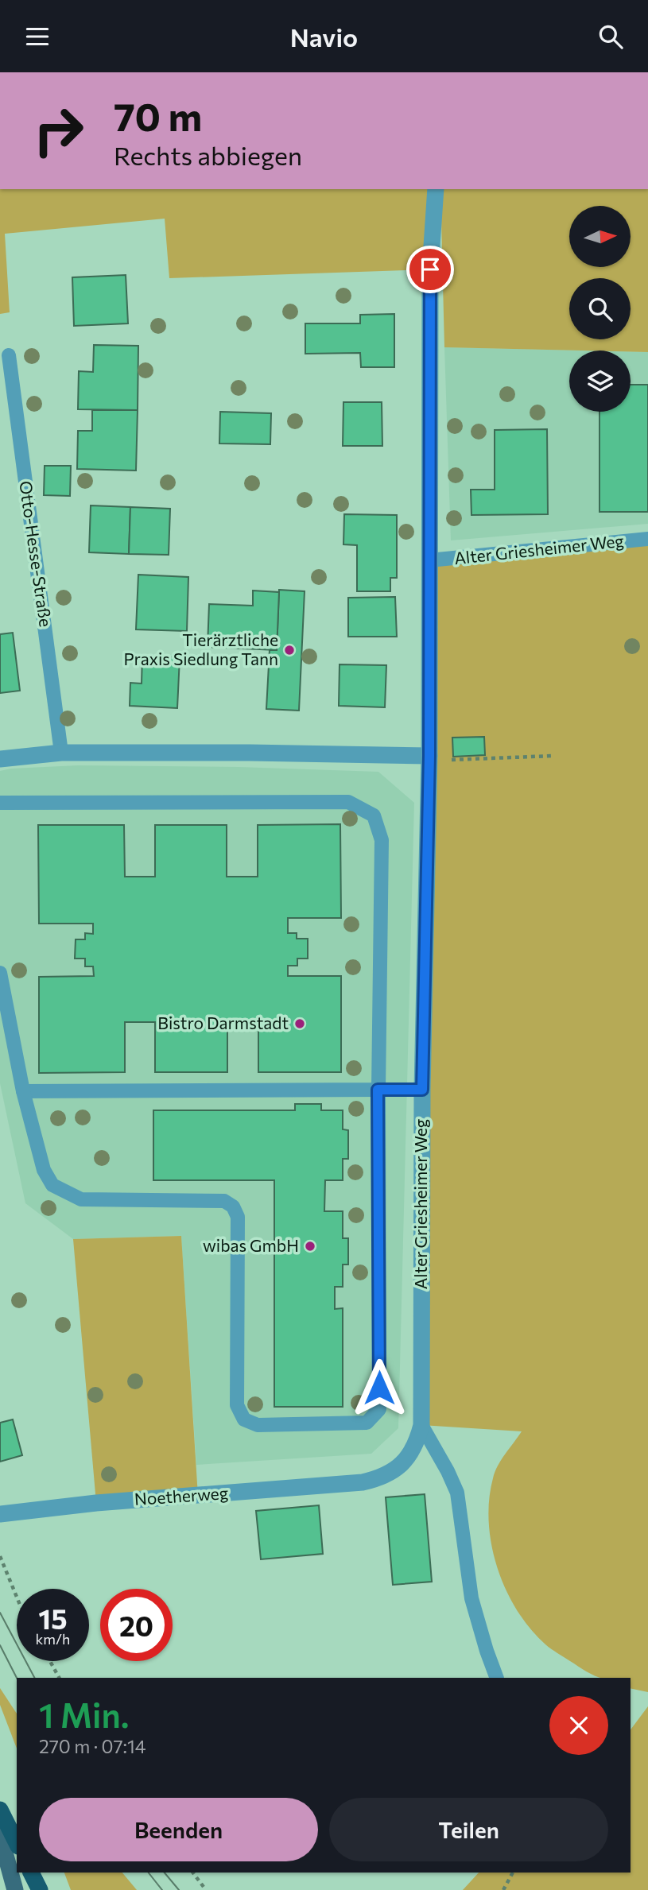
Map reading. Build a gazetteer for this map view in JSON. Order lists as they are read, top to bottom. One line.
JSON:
{"streets":{"street":["Alter Griesheimer Weg","Noetherweg"],"lane":["Otto-Hesse-Straße"]},"crossings":[["Alter Griesheimer Weg","Noetherweg"]],"places":["Tierärztliche Praxis Siedlung Tann","Bistro Darmstadt","wibas GmbH"],"north":"right","page":{"header":"Navio","turn":["70 m","Rechts abbiegen"],"speed":"15 km/h","limit":"20","heading":["1 Min.","270 m · 07:14"],"buttons":["Beenden","Teilen"]}}
